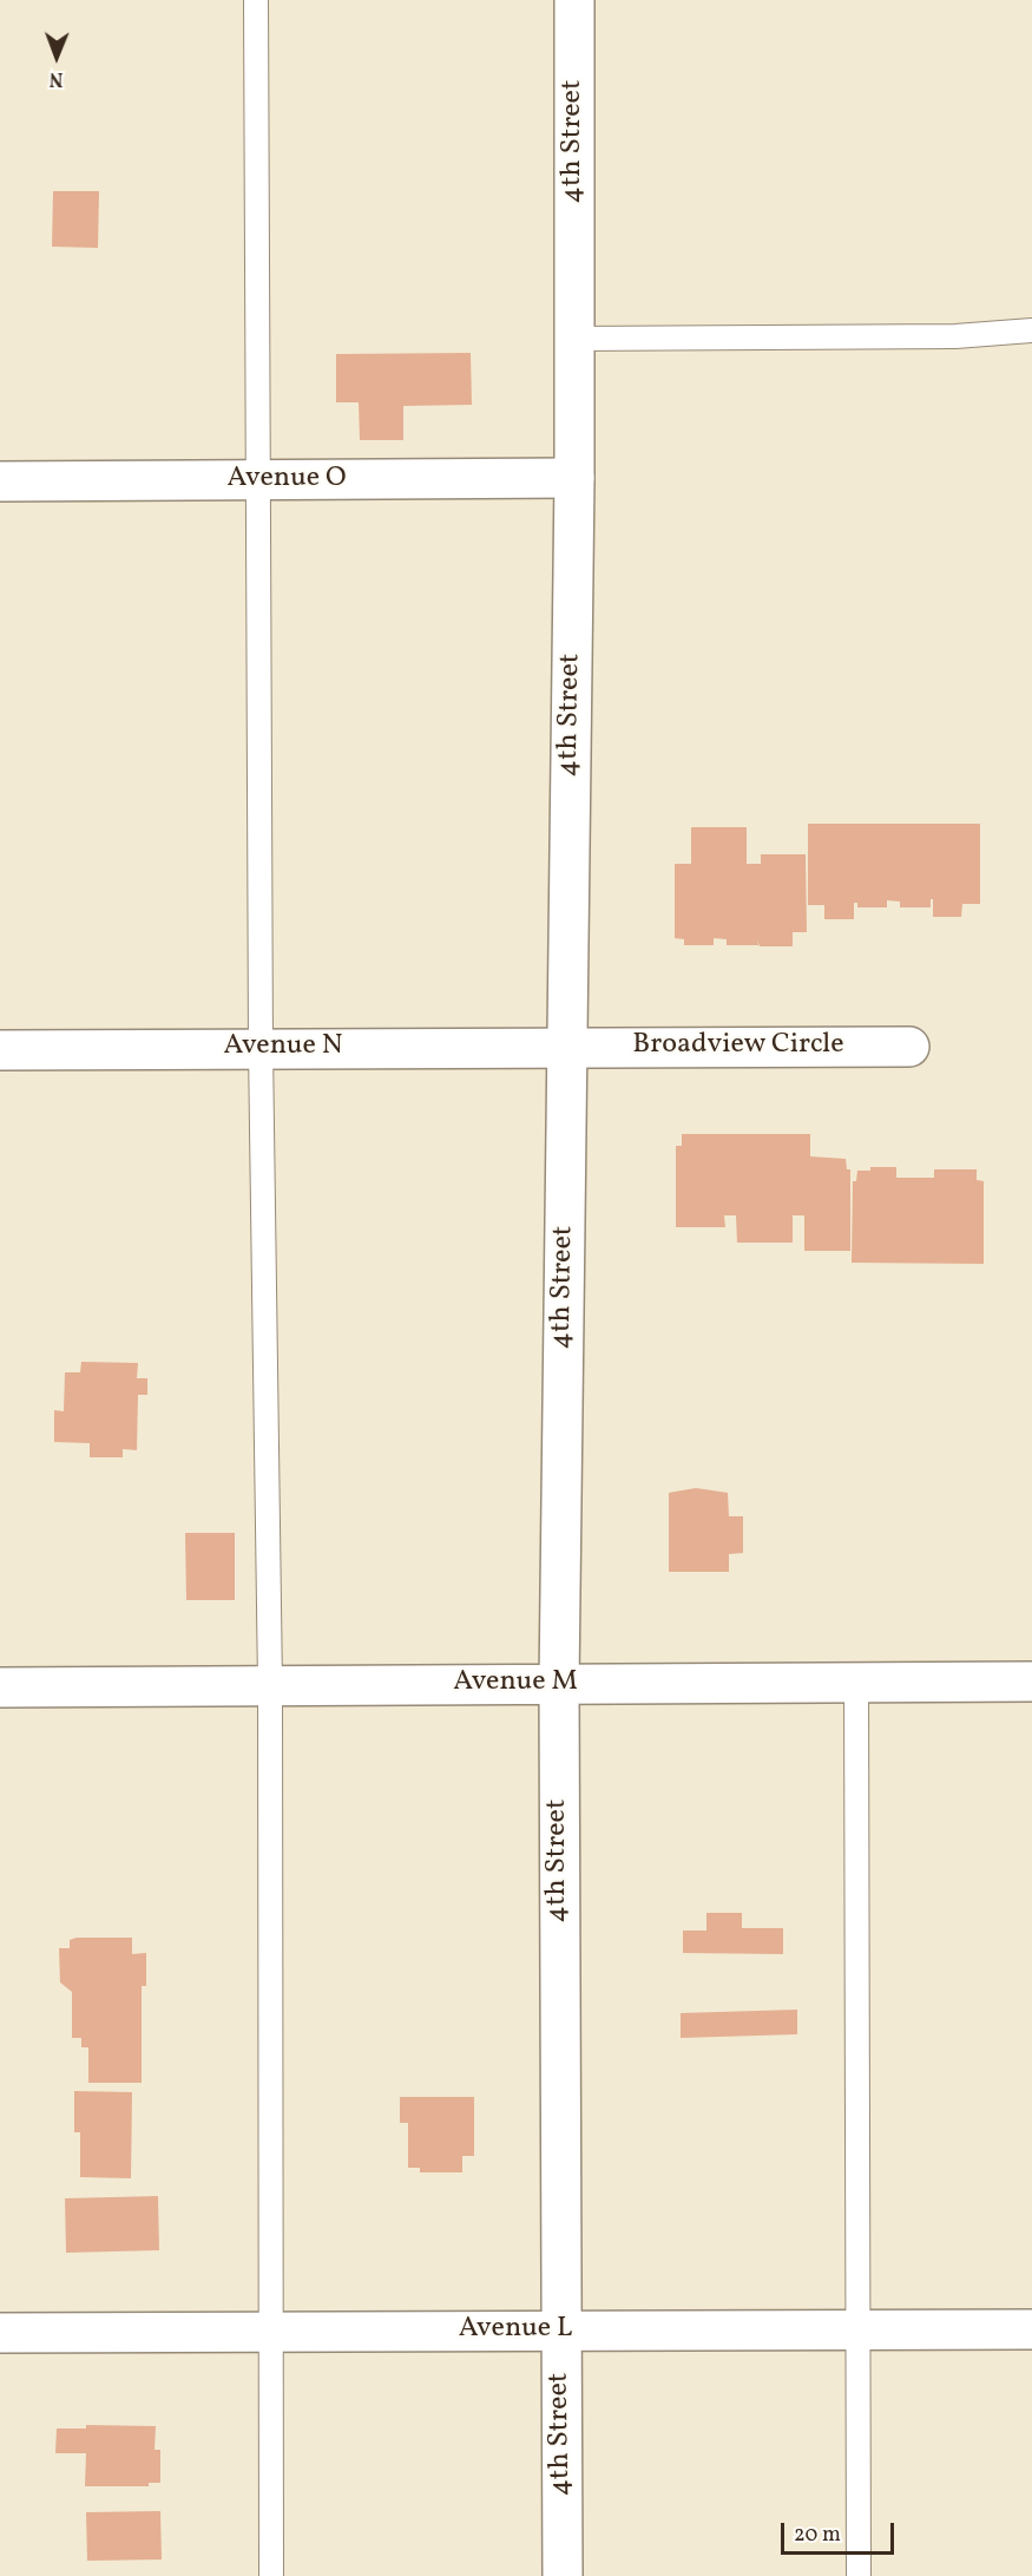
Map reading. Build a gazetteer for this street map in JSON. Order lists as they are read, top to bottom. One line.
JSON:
{"streets":{"street":["4th Street","Avenue O","Broadview Circle","Avenue N","Avenue M","Avenue L"]},"crossings":[["4th Street","Avenue O"],["4th Street","Broadview Circle"],["4th Street","Avenue N"],["4th Street","Avenue M"],["4th Street","Avenue L"],["Broadview Circle","Avenue N"]],"scale_bar":"20 m","north":"bottom"}
